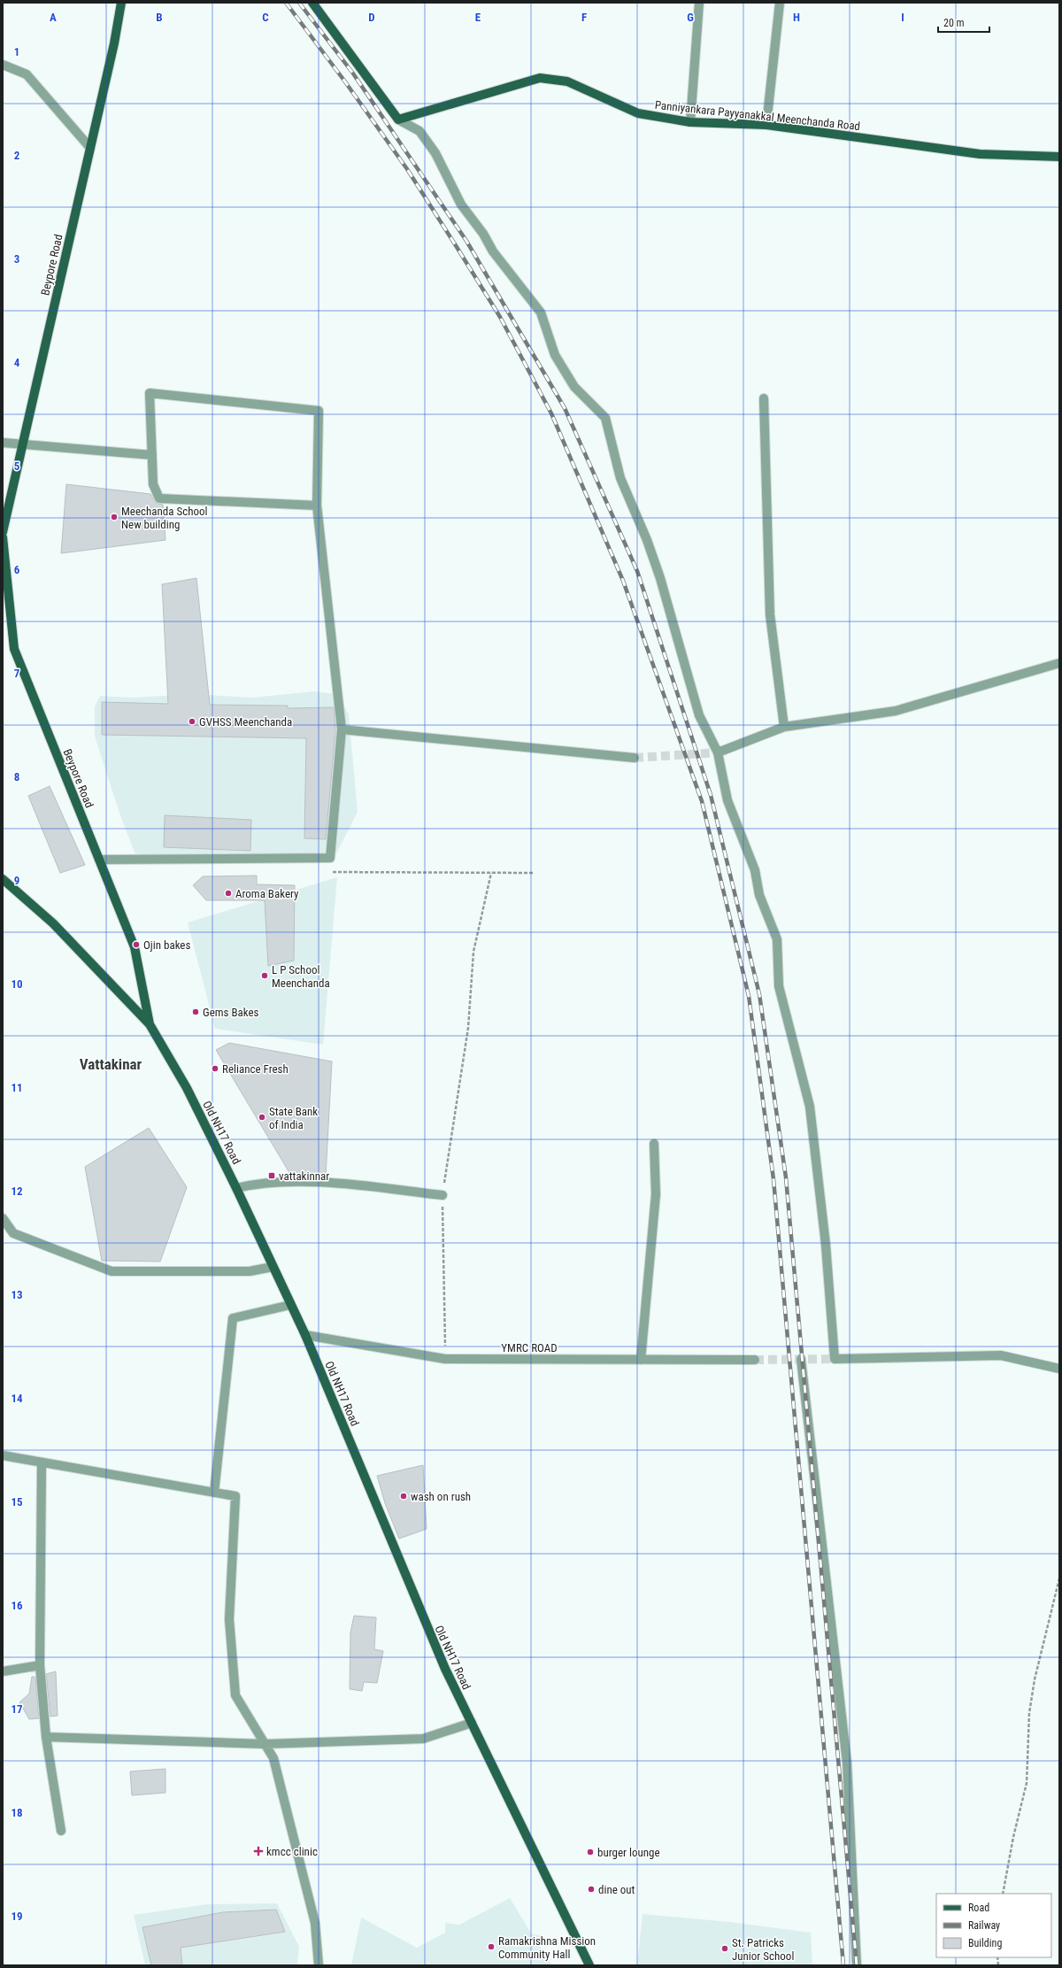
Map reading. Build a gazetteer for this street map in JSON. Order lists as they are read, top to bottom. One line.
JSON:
{"streets":{"main road":["Panniyankara Payyanakkal Meenchanda Road","Beypore Road","Old NH17 Road"],"street":["YMRC ROAD"]},"crossings":[["Beypore Road","Old NH17 Road"],["Old NH17 Road","YMRC ROAD"]],"districts":["Vattakinar"],"places":{"other":["Meechanda School New building","GVHSS Meenchanda","Aroma Bakery","Ojin bakes","L P School Meenchanda","Gems Bakes","Reliance Fresh","State Bank of India","wash on rush","burger lounge","dine out","Ramakrishna Mission Community Hall","St. Patricks Junior School"],"transit":["vattakinnar"],"health":["kmcc clinic"]},"legend":["Road","Railway","Building"],"scale_bar":"20 m","grid":{"columns":["A","B","C","D","E","F","G","H","I"],"rows":["1","2","3","4","5","6","7","8","9","10","11","12","13","14","15","16","17","18","19"]}}
